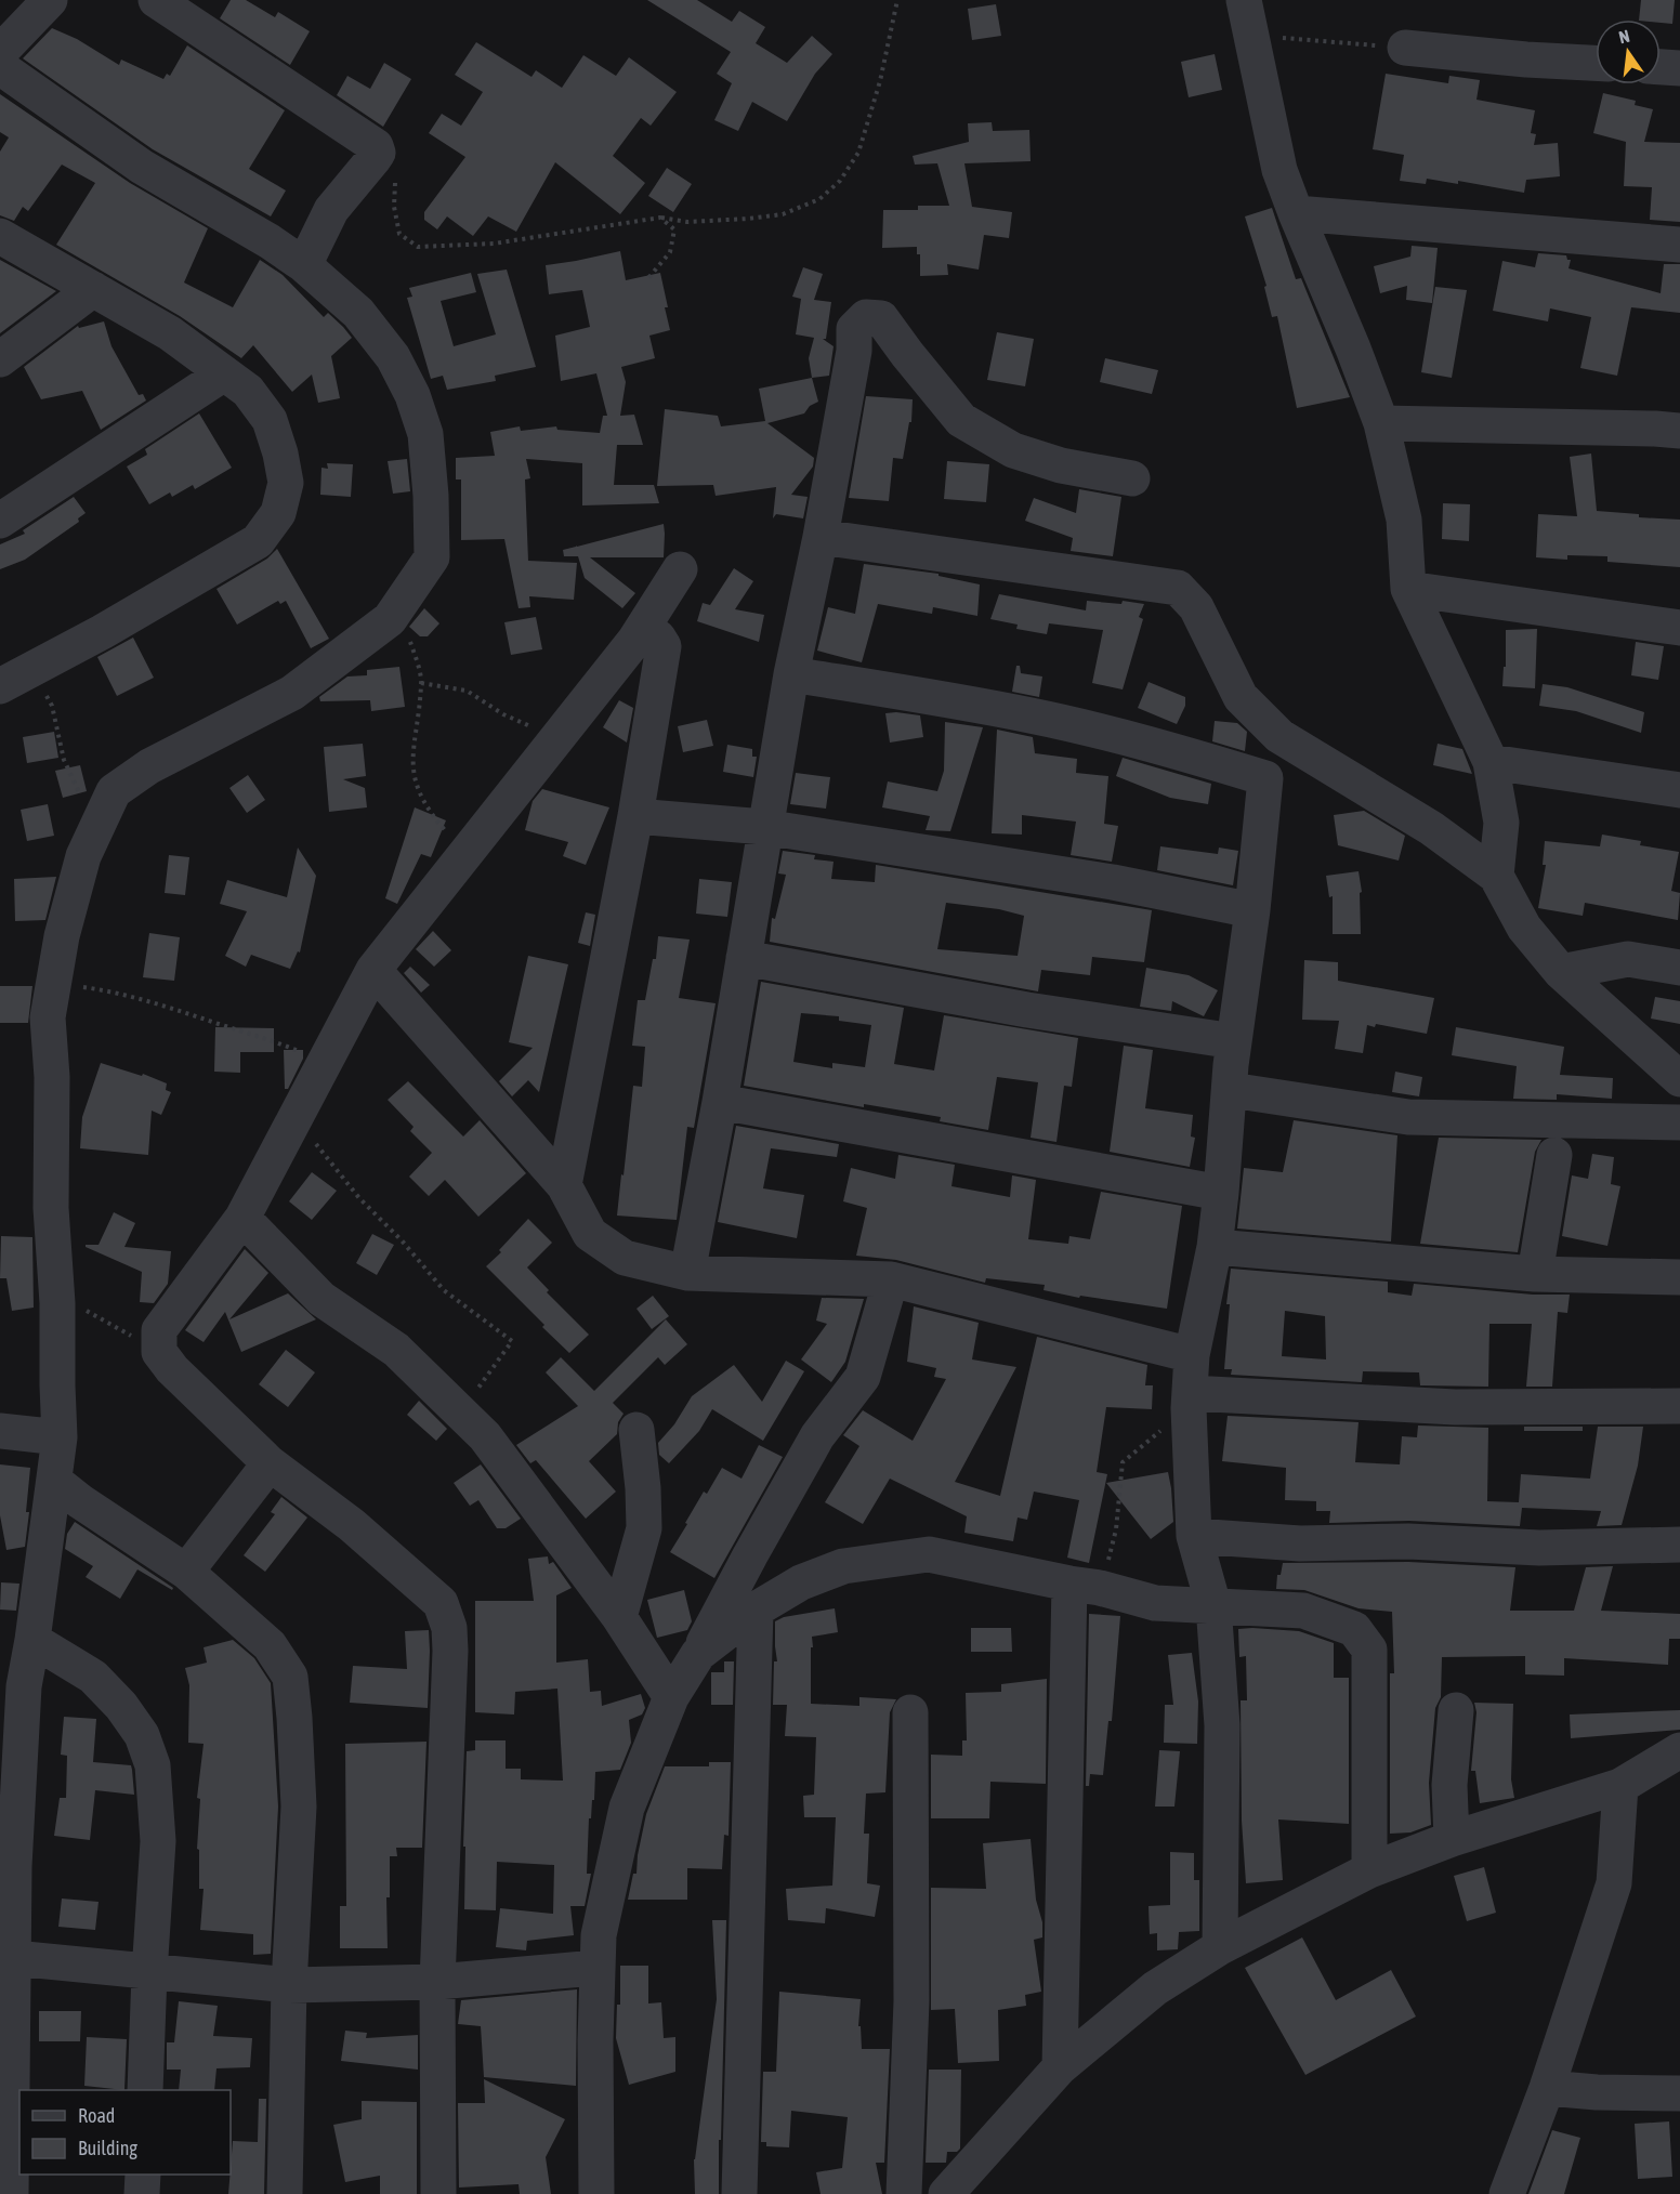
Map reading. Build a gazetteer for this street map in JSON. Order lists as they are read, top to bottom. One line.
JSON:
{"legend":["Road","Building"],"north":"top"}
